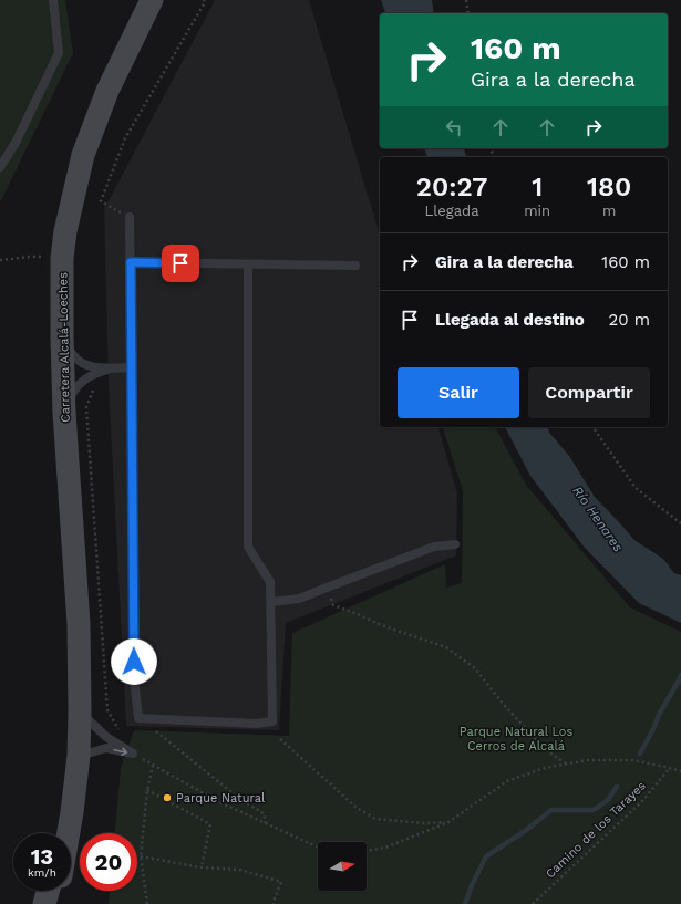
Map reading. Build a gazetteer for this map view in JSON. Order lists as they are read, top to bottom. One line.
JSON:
{"streets":{"main road":["Carretera Alcalá-Loeches"],"path":["Camino de los Tarayes"]},"water":["Río Henares"],"parks":["Parque Natural Los Cerros de Alcalá"],"places":["Parque Natural"],"north":"right","page":{"turn":["160 m","Gira a la derecha"],"eta":["20:27","Llegada","1","min","180","m"],"list":[{"name":"Gira a la derecha","value":"160 m"},{"name":"Llegada al destino","value":"20 m"}],"buttons":["Salir","Compartir"],"speed":"13 km/h","limit":"20"}}
